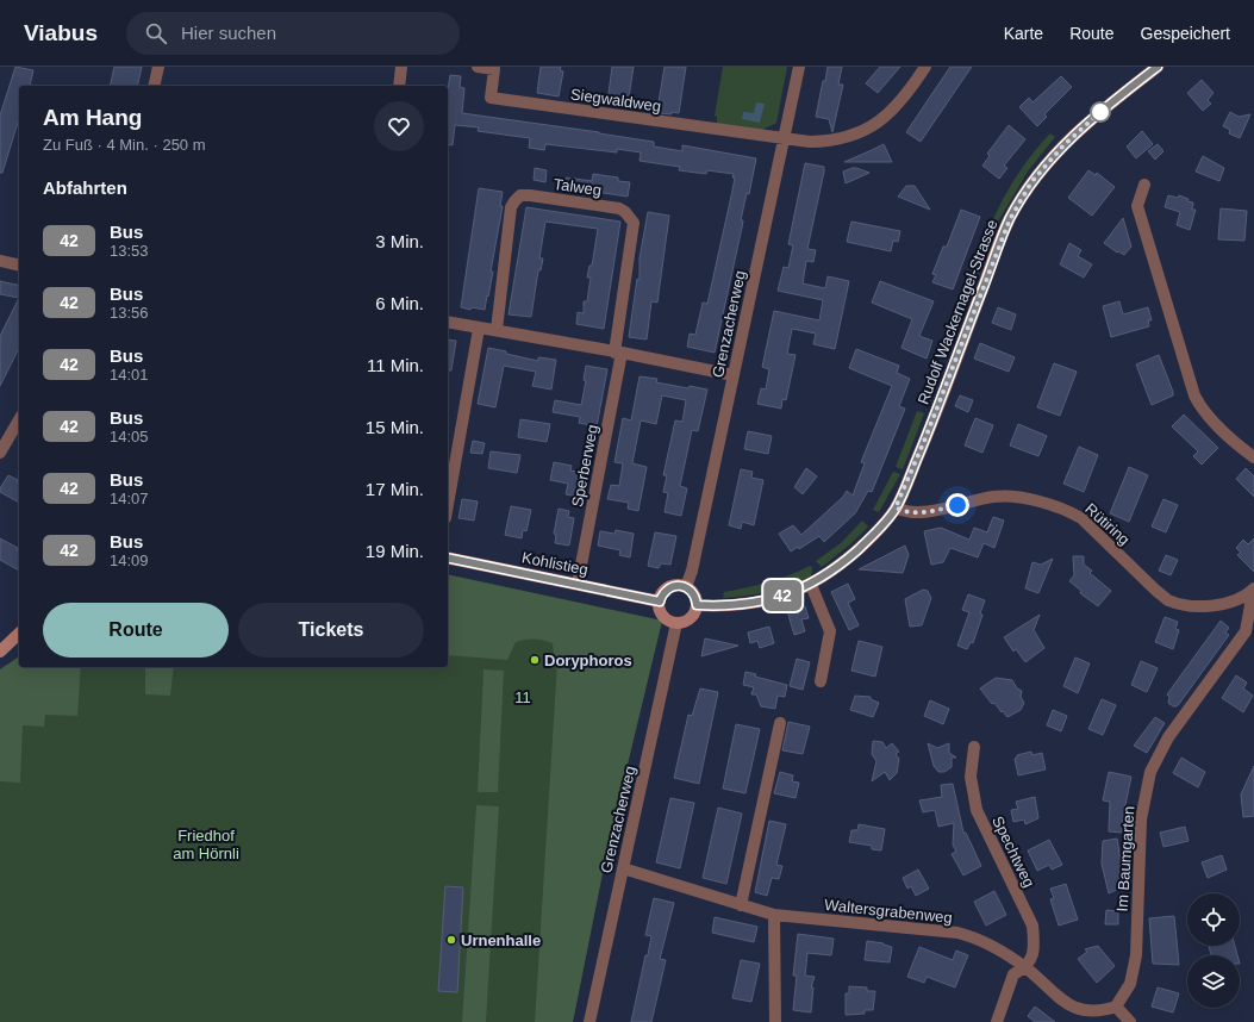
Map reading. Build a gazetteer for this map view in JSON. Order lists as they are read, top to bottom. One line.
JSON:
{"streets":{"street":["Siegwaldweg","Talweg","Rudolf Wackernagel-Strasse","Grenzacherweg","Sperberweg","Rütiring","Kohlistieg","Spechtweg","Im Baumgarten","Waltersgrabenweg"]},"crossings":[["Siegwaldweg","Grenzacherweg"],["Talweg","Sperberweg"],["Rudolf Wackernagel-Strasse","Grenzacherweg"],["Rudolf Wackernagel-Strasse","Rütiring"],["Rudolf Wackernagel-Strasse","Kohlistieg"],["Grenzacherweg","Kohlistieg"],["Grenzacherweg","Waltersgrabenweg"],["Sperberweg","Kohlistieg"],["Rütiring","Im Baumgarten"],["Spechtweg","Waltersgrabenweg"],["Im Baumgarten","Waltersgrabenweg"]],"parks":["11","Friedhof am Hörnli"],"places":["Doryphoros","Urnenhalle"],"lines":["bus line 42"],"page":{"header":"Viabus","search":"Hier suchen","nav":["Karte","Route","Gespeichert"],"on_map":"42","heading":[["Am Hang","Zu Fuß · 4 Min. · 250 m"],"Abfahrten"],"list":[{"mark":"42","name":"Bus","note":"13:53","value":"3 Min."},{"mark":"42","name":"Bus","note":"13:56","value":"6 Min."},{"mark":"42","name":"Bus","note":"14:01","value":"11 Min."},{"mark":"42","name":"Bus","note":"14:05","value":"15 Min."},{"mark":"42","name":"Bus","note":"14:07","value":"17 Min."},{"mark":"42","name":"Bus","note":"14:09","value":"19 Min."}],"buttons":["Route","Tickets"]}}
